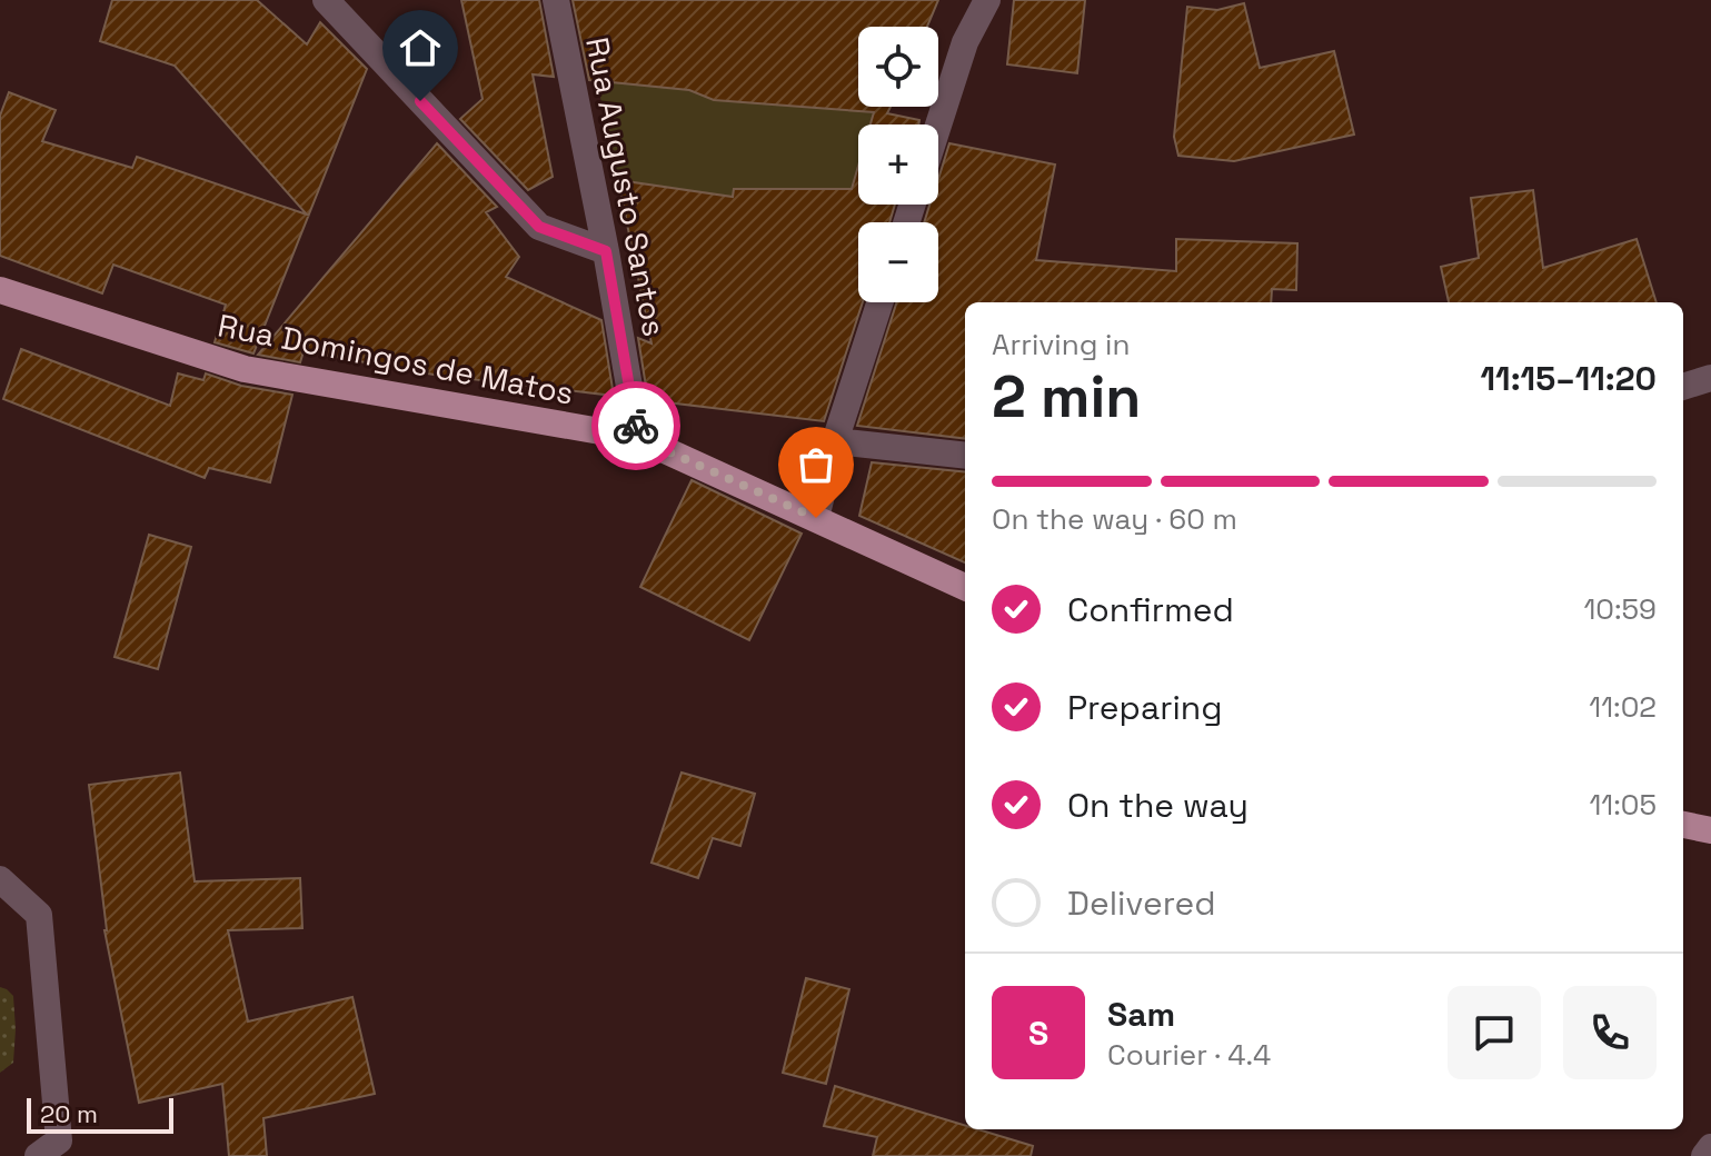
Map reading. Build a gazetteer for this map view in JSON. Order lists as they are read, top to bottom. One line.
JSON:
{"streets":{"main road":["Rua Domingos de Matos"],"street":["Rua Augusto Santos"]},"crossings":[["Rua Augusto Santos","Rua Domingos de Matos"]],"scale_bar":"20 m","page":{"map_buttons":["+","−"],"heading":["2 min","Arriving in","11:15–11:20"],"panel":["Sam","Courier · 4.4"],"bar":"On the way · 60 m","list":[["Confirmed","10:59"],["Preparing","11:02"],["On the way","11:05"],"Delivered"],"round":"S","scale":"20 m"}}
